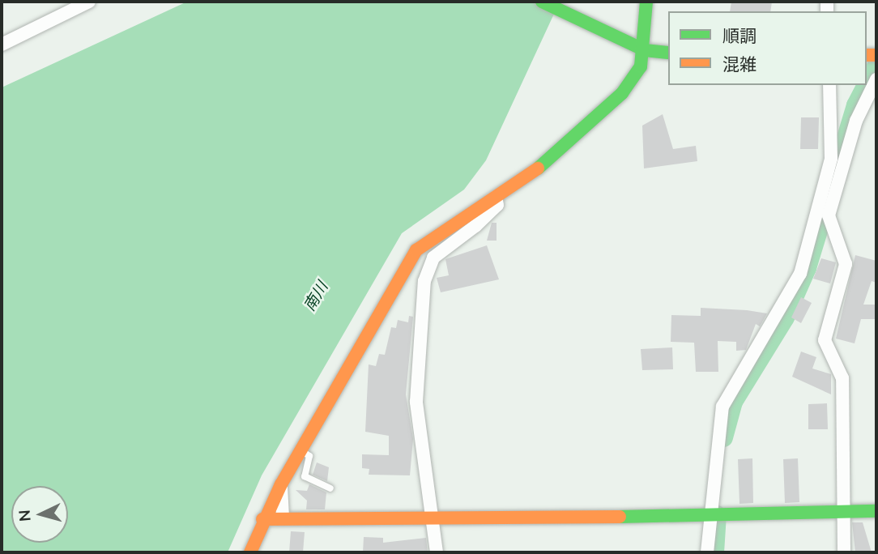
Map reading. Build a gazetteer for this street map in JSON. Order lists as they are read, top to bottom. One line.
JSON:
{"water":["南川"],"legend":["順調","混雑"],"north":"left"}
